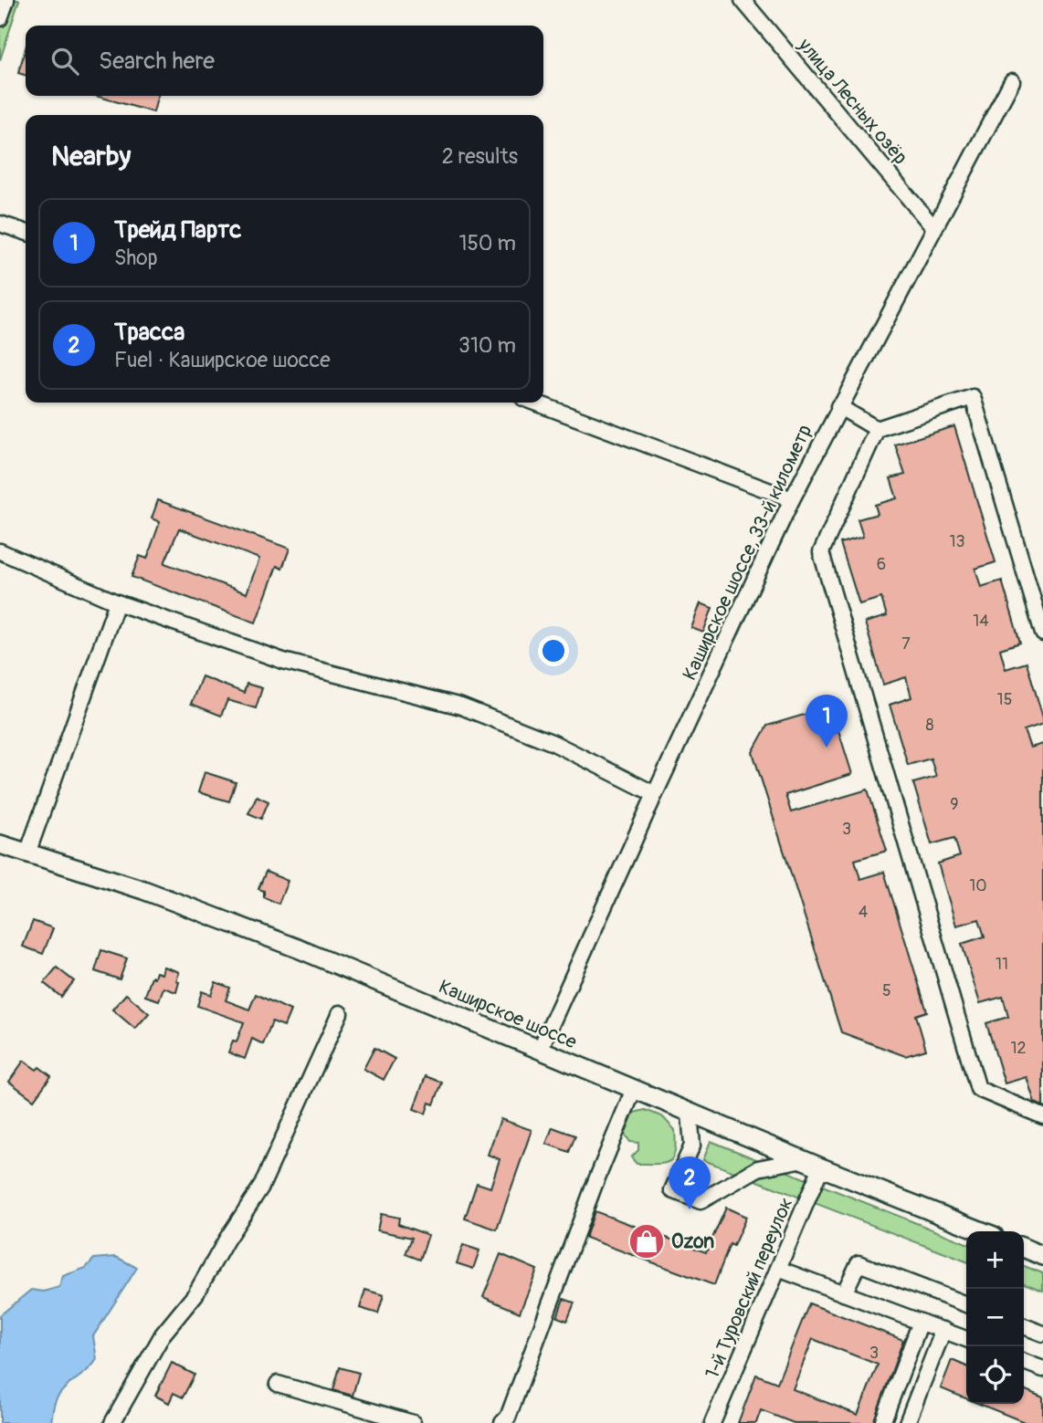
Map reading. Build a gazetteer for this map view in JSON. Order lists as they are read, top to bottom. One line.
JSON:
{"streets":{"main road":["Каширское шоссе"],"street":["улица Лесных озёр","Каширское шоссе, 33-й километр","1-й Туровский переулок"]},"crossings":[["улица Лесных озёр","Каширское шоссе, 33-й километр"],["Каширское шоссе, 33-й километр","Каширское шоссе"],["Каширское шоссе","1-й Туровский переулок"]],"places":{"shop":["Ozon"]},"house_numbers":["13","6","14","7","15","8","9","3","10","4","11","5","12","3"],"page":{"search":"Search here","heading":["Nearby","2 results"],"list":[{"mark":"1","name":"Трейд Партс","note":"Shop","value":"150 m"},{"mark":"2","name":"Трасса","note":"Fuel · Каширское шоссе","value":"310 m"}],"pins":["1","2"],"map_buttons":["+","−"]}}
